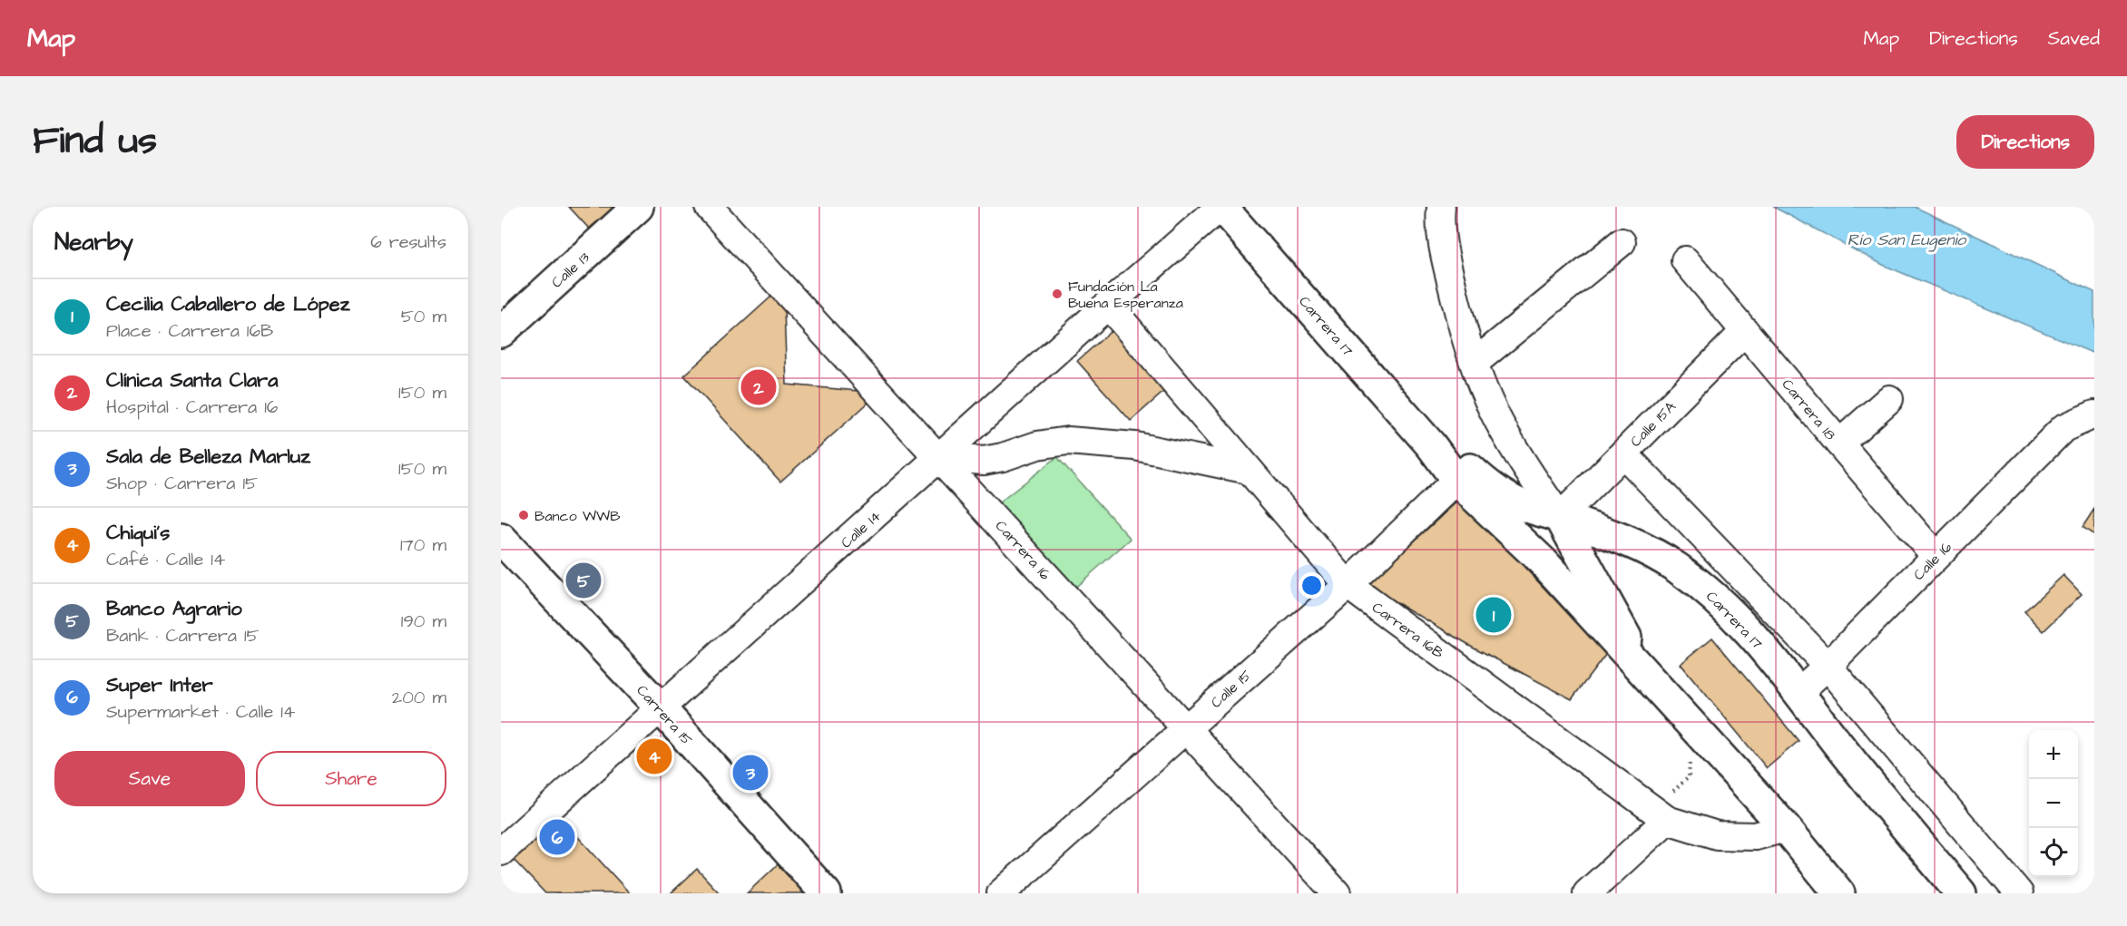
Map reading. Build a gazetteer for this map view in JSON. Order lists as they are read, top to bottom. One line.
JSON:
{"streets":{"main road":["Calle 13","Carrera 17","Carrera 15"],"street":["Carrera 18","Calle 15A","Calle 14","Carrera 16","Calle 16","Carrera 16B","Calle 15"]},"crossings":[["Carrera 17","Calle 15A"],["Carrera 17","Calle 14"],["Carrera 17","Calle 16"],["Carrera 17","Carrera 16B"],["Carrera 17","Calle 15"],["Carrera 18","Calle 15A"],["Carrera 18","Calle 16"],["Calle 14","Carrera 16"],["Calle 14","Carrera 16B"],["Calle 14","Carrera 15"],["Carrera 16","Calle 15"],["Carrera 16B","Calle 15"]],"water":["Río San Eugenio"],"places":["Fundación La Buena Esperanza","Banco WWB"],"page":{"header":"Map","nav":["Map","Directions","Saved"],"title":"Find us","buttons":["Directions",["Save","Share"]],"heading":["Nearby","6 results"],"list":[{"mark":"1","name":"Cecilia Caballero de López","note":"Place · Carrera 16B","value":"50 m"},{"mark":"2","name":"Clínica Santa Clara","note":"Hospital · Carrera 16","value":"150 m"},{"mark":"3","name":"Sala de Belleza Marluz","note":"Shop · Carrera 15","value":"150 m"},{"mark":"4","name":"Chiqui's","note":"Café · Calle 14","value":"170 m"},{"mark":"5","name":"Banco Agrario","note":"Bank · Carrera 15","value":"190 m"},{"mark":"6","name":"Super Inter","note":"Supermarket · Calle 14","value":"200 m"}],"pins":["2","5","1","4","3","6"],"map_buttons":["+","−"]}}
